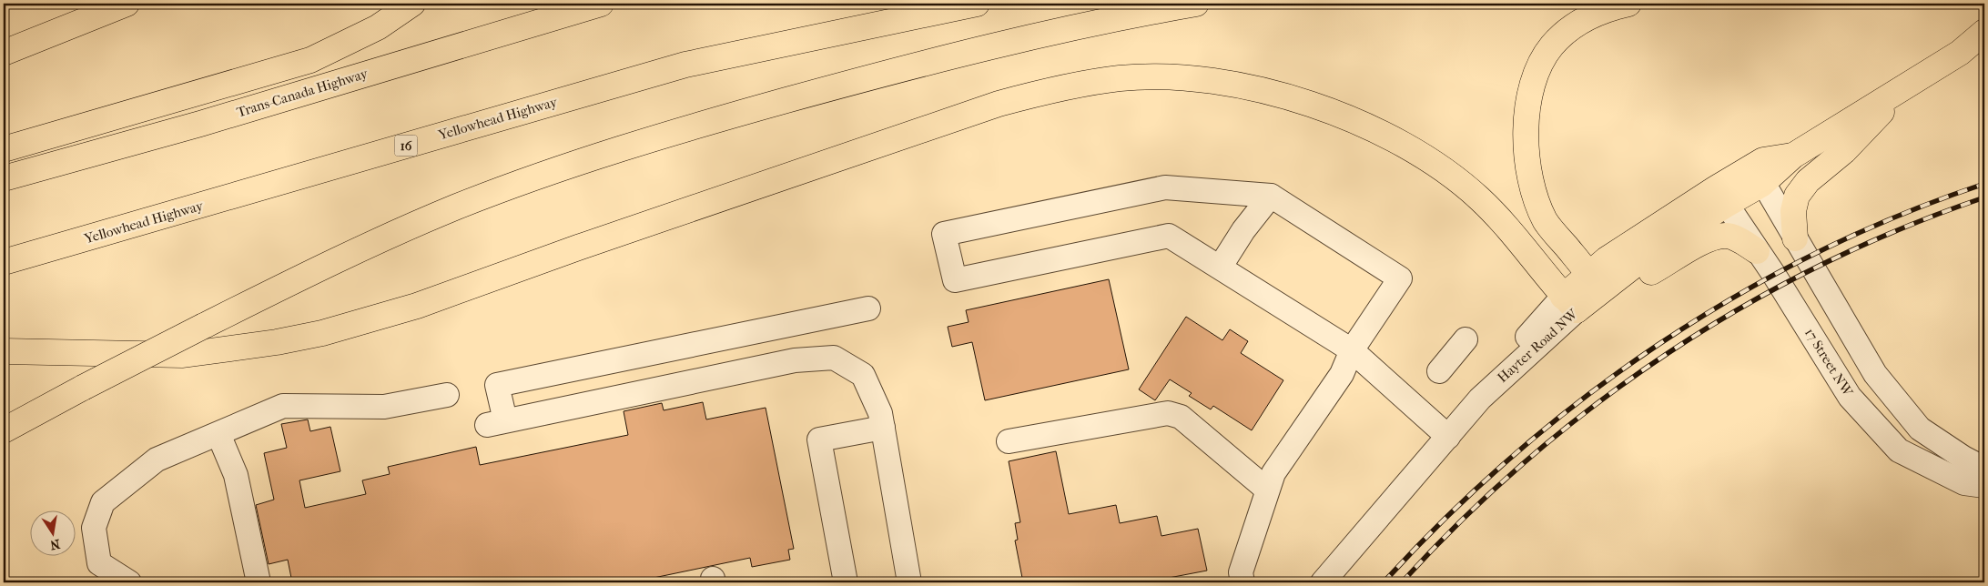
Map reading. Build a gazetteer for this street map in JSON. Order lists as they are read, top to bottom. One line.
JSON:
{"streets":{"main road":["Trans-Canada Highway","Yellowhead Highway","16","Hayter Road NW"],"street":["17 Street NW"]},"crossings":[["Hayter Road NW","17 Street NW"]],"north":"bottom"}
